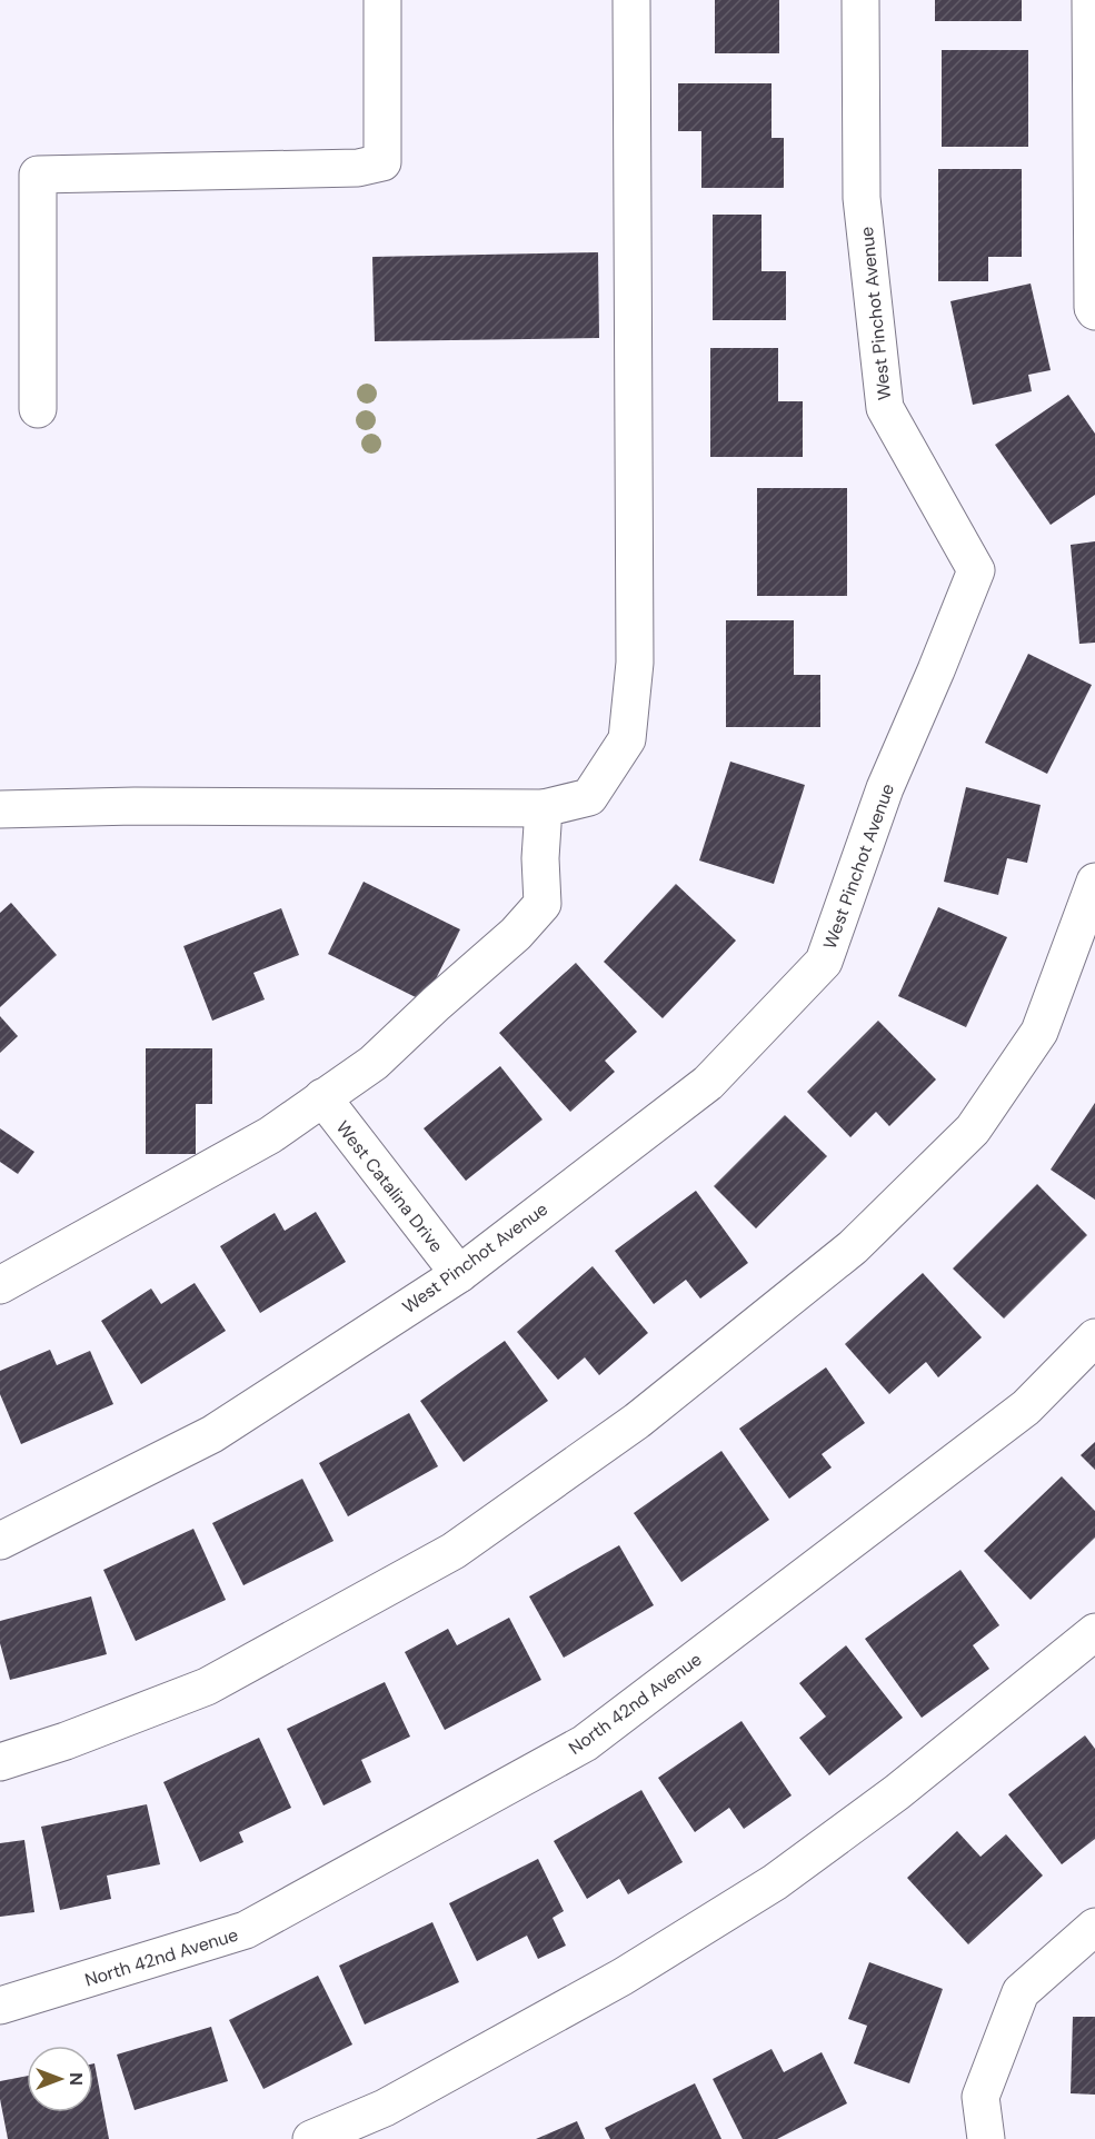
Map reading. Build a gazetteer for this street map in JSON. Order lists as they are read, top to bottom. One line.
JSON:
{"streets":{"street":["West Pinchot Avenue","West Catalina Drive","North 42nd Avenue"]},"crossings":[["West Pinchot Avenue","West Catalina Drive"]],"north":"right"}
